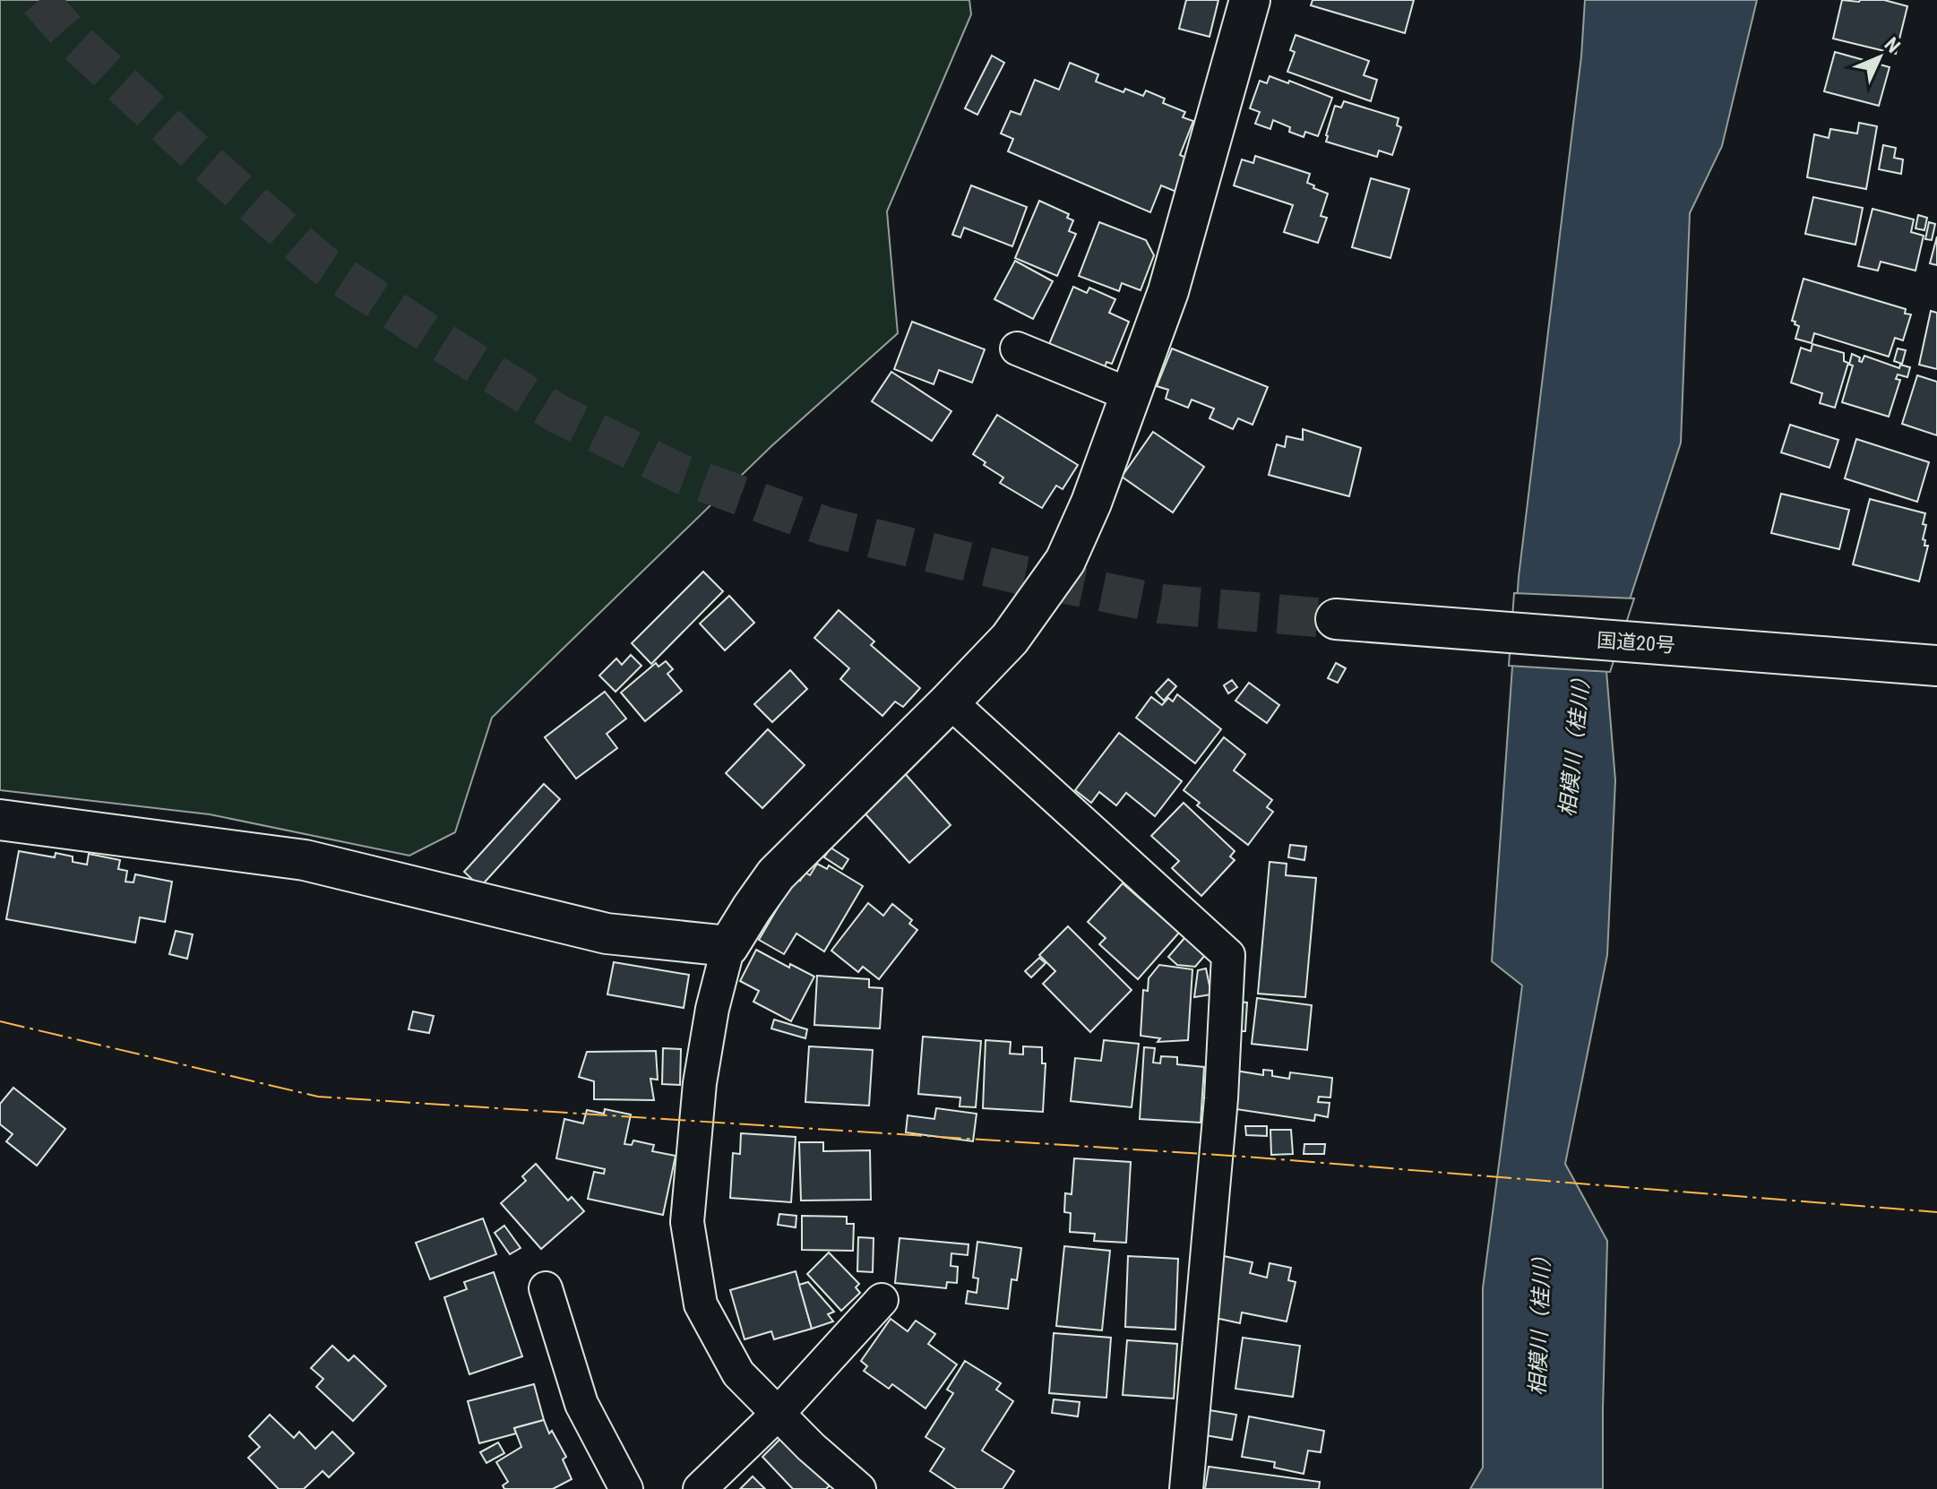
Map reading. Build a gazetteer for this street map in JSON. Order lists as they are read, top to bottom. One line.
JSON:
{"streets":{"main road":["国道20号"]},"water":["相模川（桂川）"],"north":"top right"}
